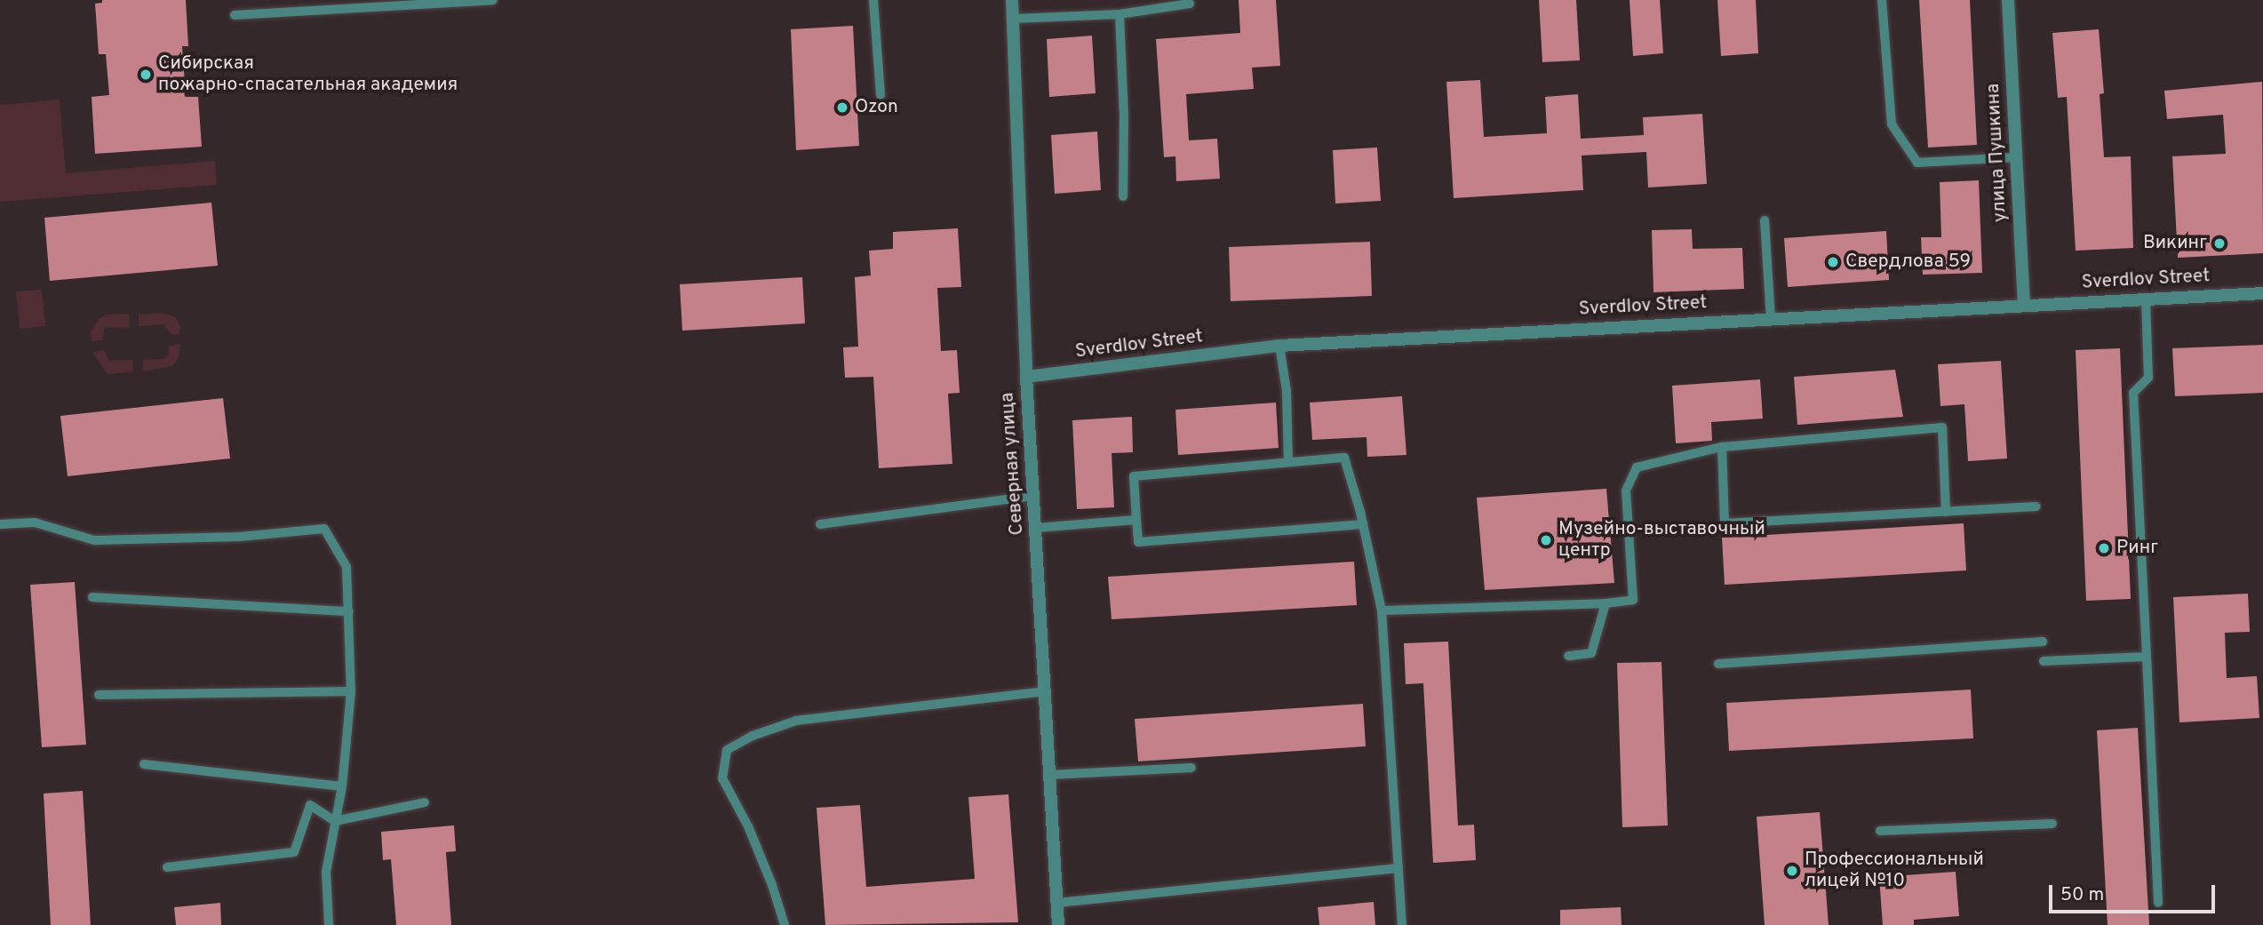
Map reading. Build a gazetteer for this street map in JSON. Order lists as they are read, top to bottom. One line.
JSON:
{"streets":{"street":["улица Пушкина","Sverdlov Street","Северная улица"]},"crossings":[["улица Пушкина","Sverdlov Street"],["Sverdlov Street","Северная улица"]],"places":["Сибирская пожарно-спасательная академия","Ozon","Викинг","Свердлова 59","Музейно-выставочный центр","Ринг","Профессиональный лицей №10"],"scale_bar":"50 m"}
